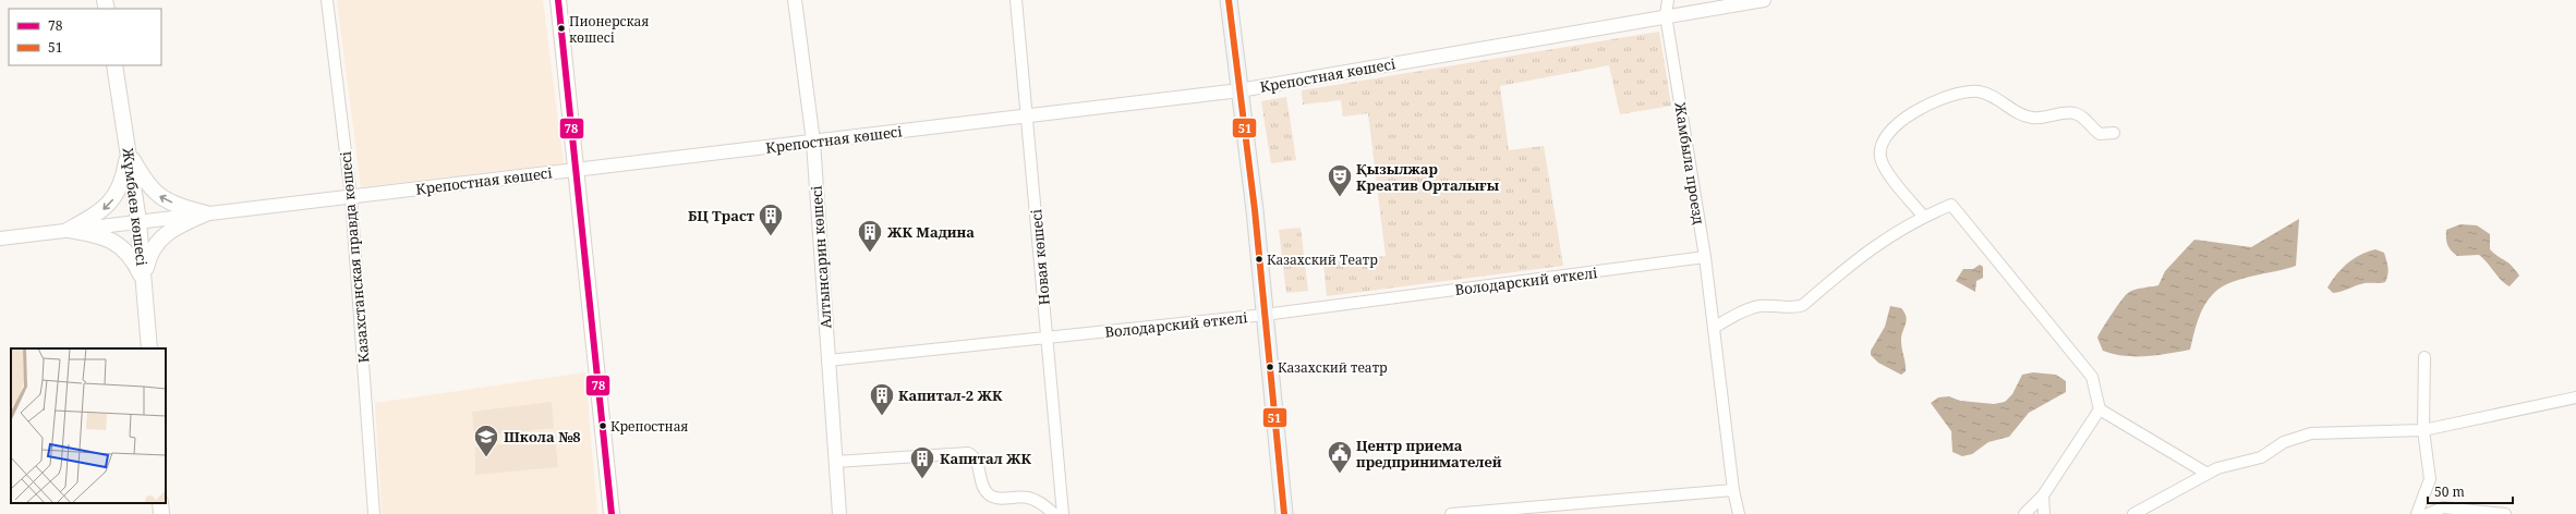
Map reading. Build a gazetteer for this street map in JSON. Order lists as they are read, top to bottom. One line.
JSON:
{"streets":{"main road":["Жұмбаев көшесі"],"street":["Крепостная көшесі","Жамбыла проезд","Казахстанская правда көшесі","Алтынсарин көшесі","Новая көшесі","Володарский өткелі"]},"crossings":[["Крепостная көшесі","Жамбыла проезд"],["Крепостная көшесі","Жұмбаев көшесі"],["Крепостная көшесі","Казахстанская правда көшесі"],["Крепостная көшесі","Алтынсарин көшесі"],["Крепостная көшесі","Новая көшесі"],["Жамбыла проезд","Володарский өткелі"],["Алтынсарин көшесі","Володарский өткелі"],["Новая көшесі","Володарский өткелі"]],"places":{"other":["Пионерская көшесі","Казахский Театр","Казахский театр","Крепостная"],"theatre":["Қызылжар Креатив Орталығы"],"building":["БЦ Траст","ЖК Мадина","Капитал-2 ЖК","Капитал ЖК"],"school or university":["Школа №8"],"public building":["Центр приема предпринимателей"]},"lines":["transit line 78","transit line 51"],"legend":["78","51"],"scale_bar":"50 m"}
